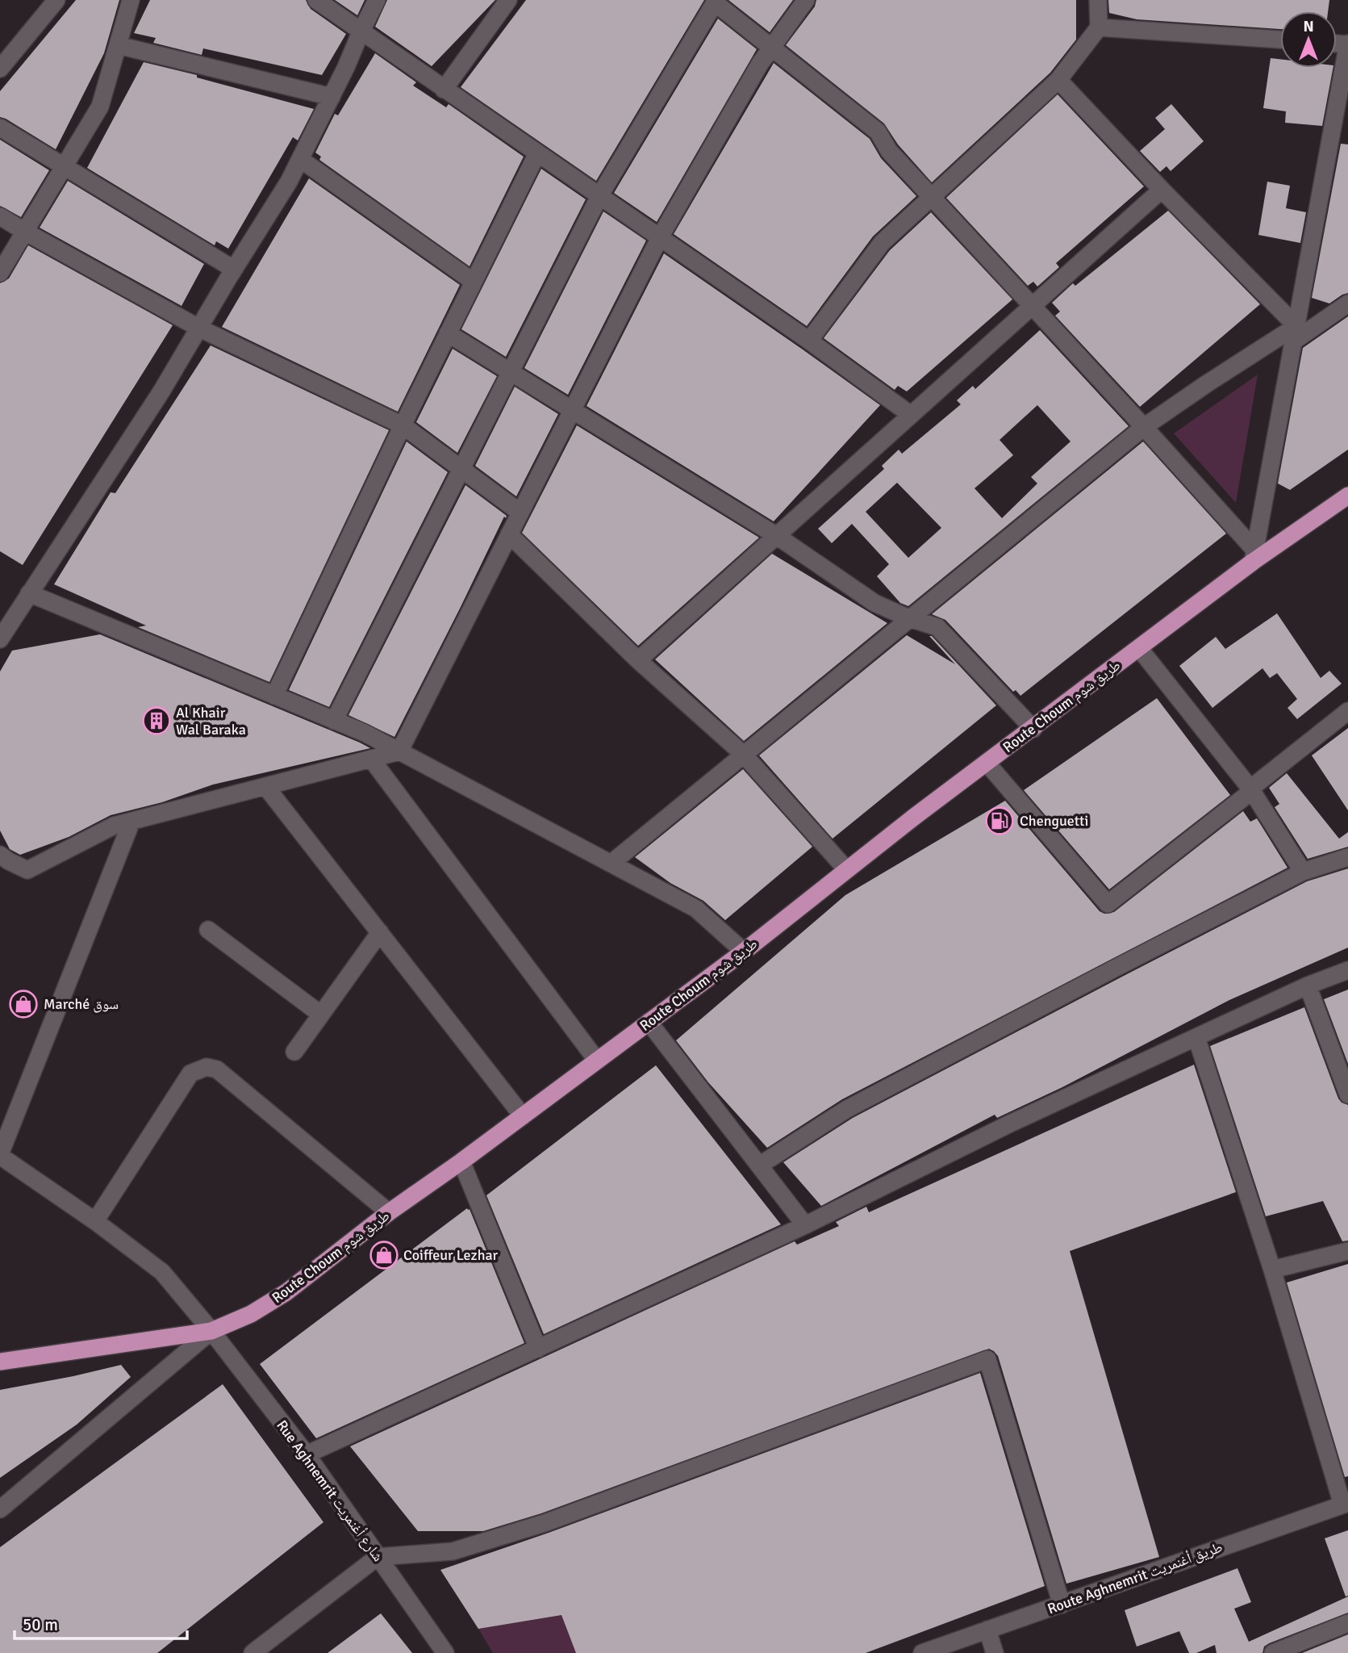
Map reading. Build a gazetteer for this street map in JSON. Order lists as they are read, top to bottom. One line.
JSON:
{"streets":{"highway":["Route Choum طريق شوم"],"street":["Rue Aghnemrit شارع أغنمريت","Route Aghnemrit طريق أغنمريت"]},"crossings":[["Route Choum طريق شوم","Rue Aghnemrit شارع أغنمريت"]],"places":{"building":["Al Khair Wal Baraka"],"fuel station":["Chenguetti"],"shop":["Marché سوق","Coiffeur Lezhar"]},"scale_bar":"50 m","north":"top"}
